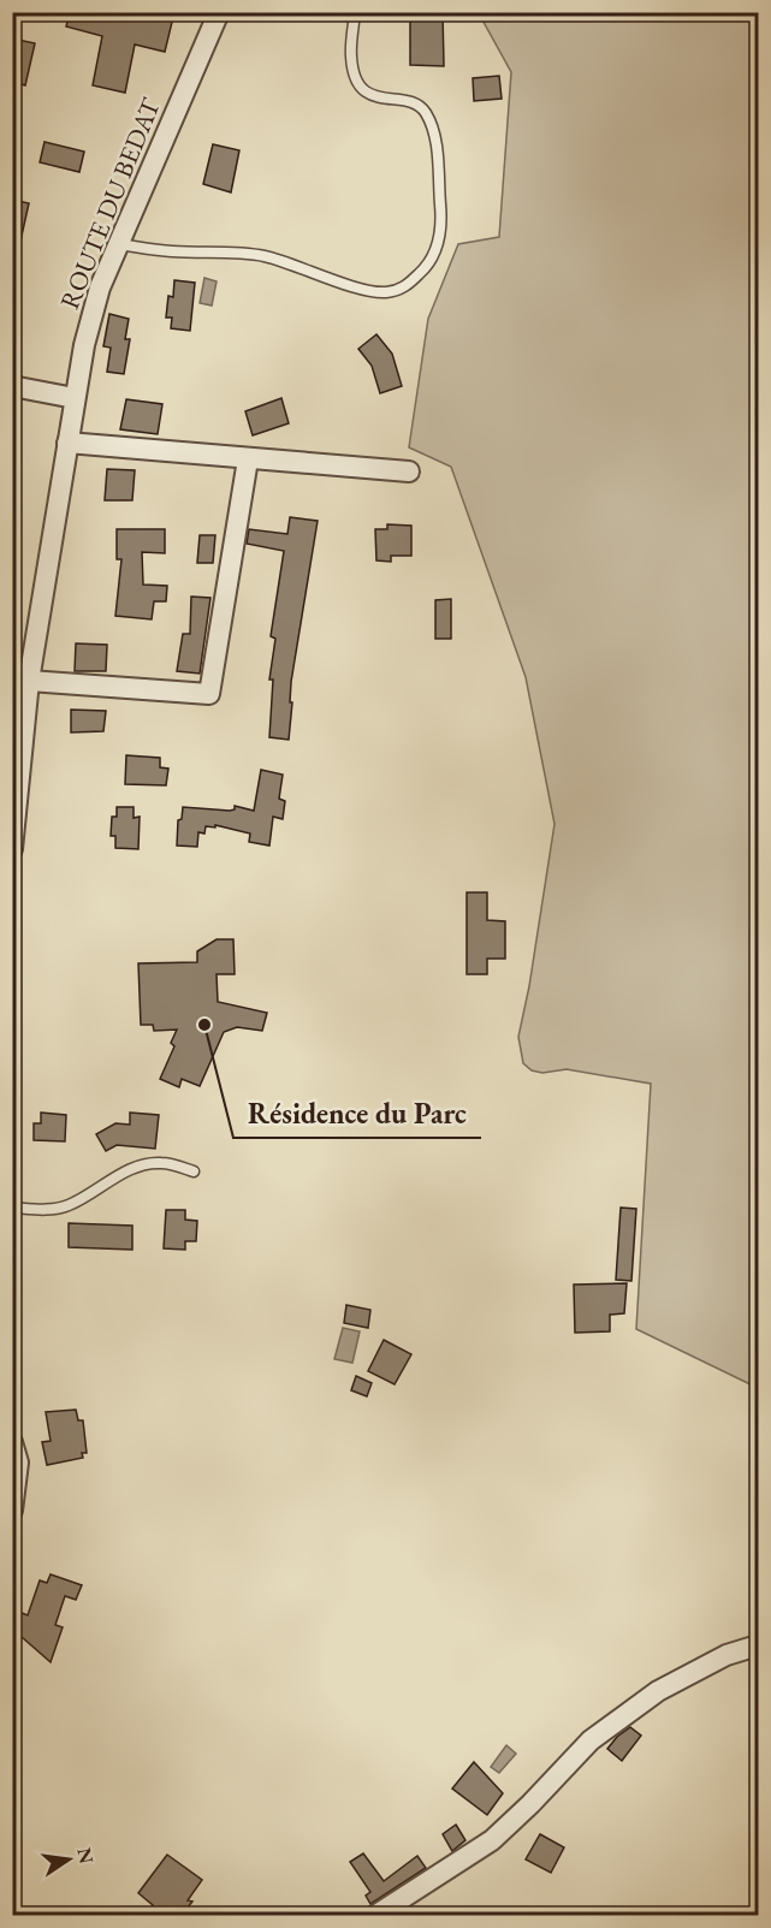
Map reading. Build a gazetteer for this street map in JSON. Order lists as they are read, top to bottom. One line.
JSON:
{"streets":{"street":["ROUTE DU BEDAT"]},"places":["Résidence du Parc"],"north":"right"}
